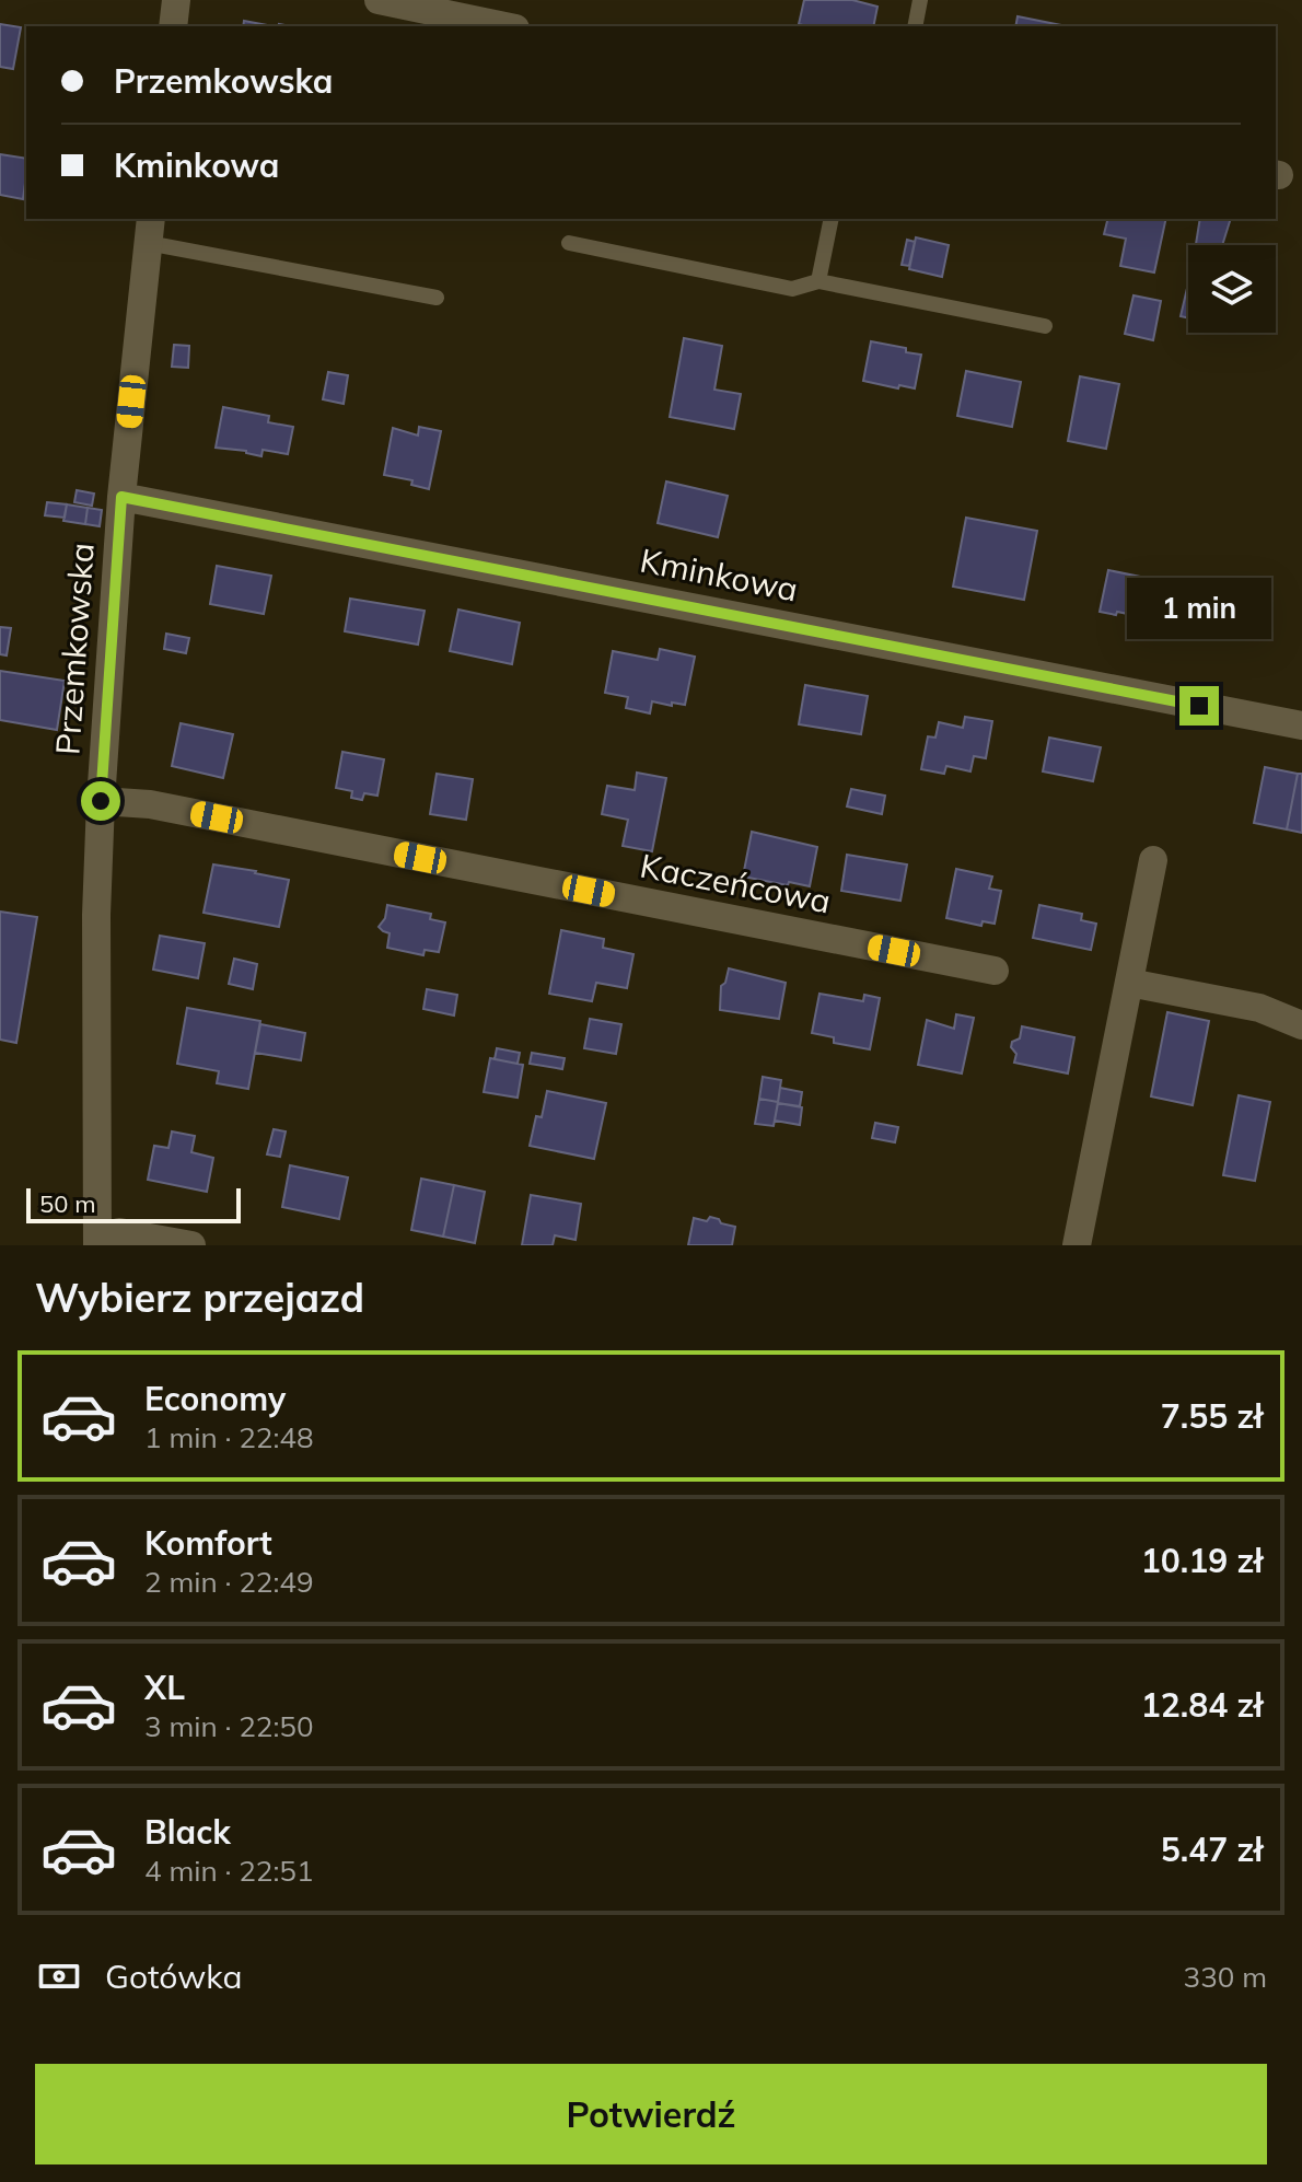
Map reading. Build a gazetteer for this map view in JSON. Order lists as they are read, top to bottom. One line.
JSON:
{"streets":{"street":["Kminkowa","Przemkowska","Kaczeńcowa"]},"crossings":[["Kminkowa","Przemkowska"],["Przemkowska","Kaczeńcowa"]],"scale_bar":"50 m","page":{"banner":["Przemkowska","Kminkowa"],"bubble":"1 min","scale":"50 m","heading":"Wybierz przejazd","list":[{"name":"Economy","note":"1 min · 22:48","value":"7.55 zł"},{"name":"Komfort","note":"2 min · 22:49","value":"10.19 zł"},{"name":"XL","note":"3 min · 22:50","value":"12.84 zł"},{"name":"Black","note":"4 min · 22:51","value":"5.47 zł"}],"pay":["Gotówka","330 m"],"buttons":"Potwierdź"}}
